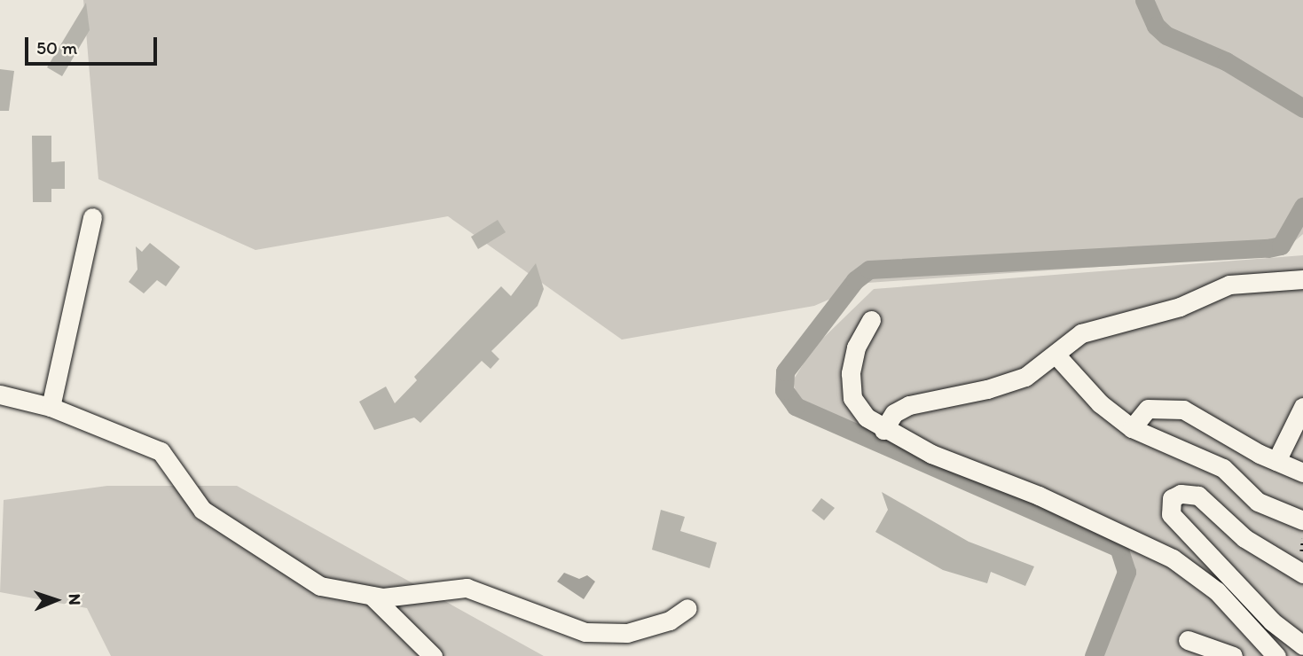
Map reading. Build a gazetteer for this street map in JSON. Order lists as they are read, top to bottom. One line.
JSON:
{"scale_bar":"50 m","north":"right"}
